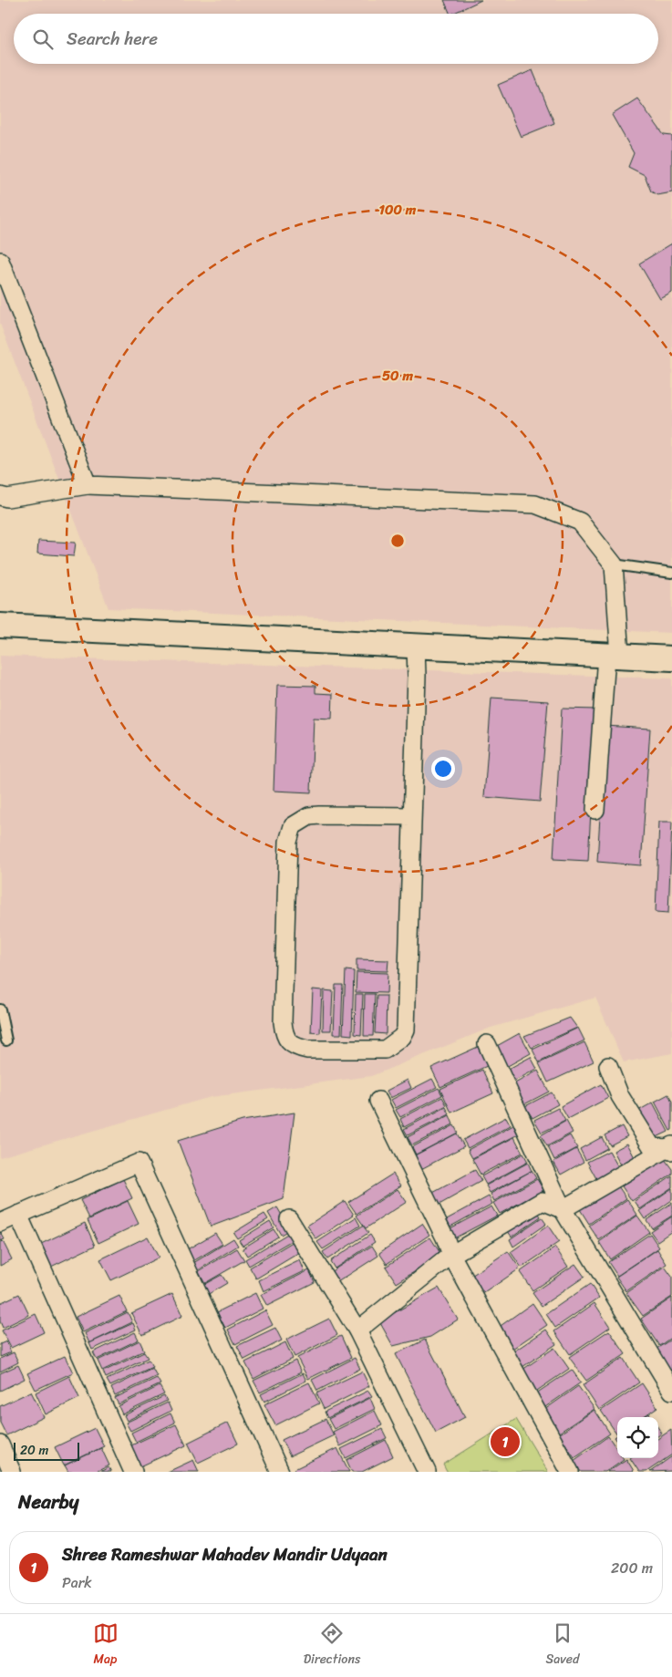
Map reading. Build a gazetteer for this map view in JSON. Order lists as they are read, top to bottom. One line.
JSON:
{"scale_bar":"20 m","page":{"search":"Search here","pins":"1","scale":"20 m","heading":"Nearby","list":[{"mark":"1","name":"Shree Rameshwar Mahadev Mandir Udyaan","note":"Park","value":"200 m"}],"nav":["Map","Directions","Saved"]},"rings":["100 m","50 m"]}
